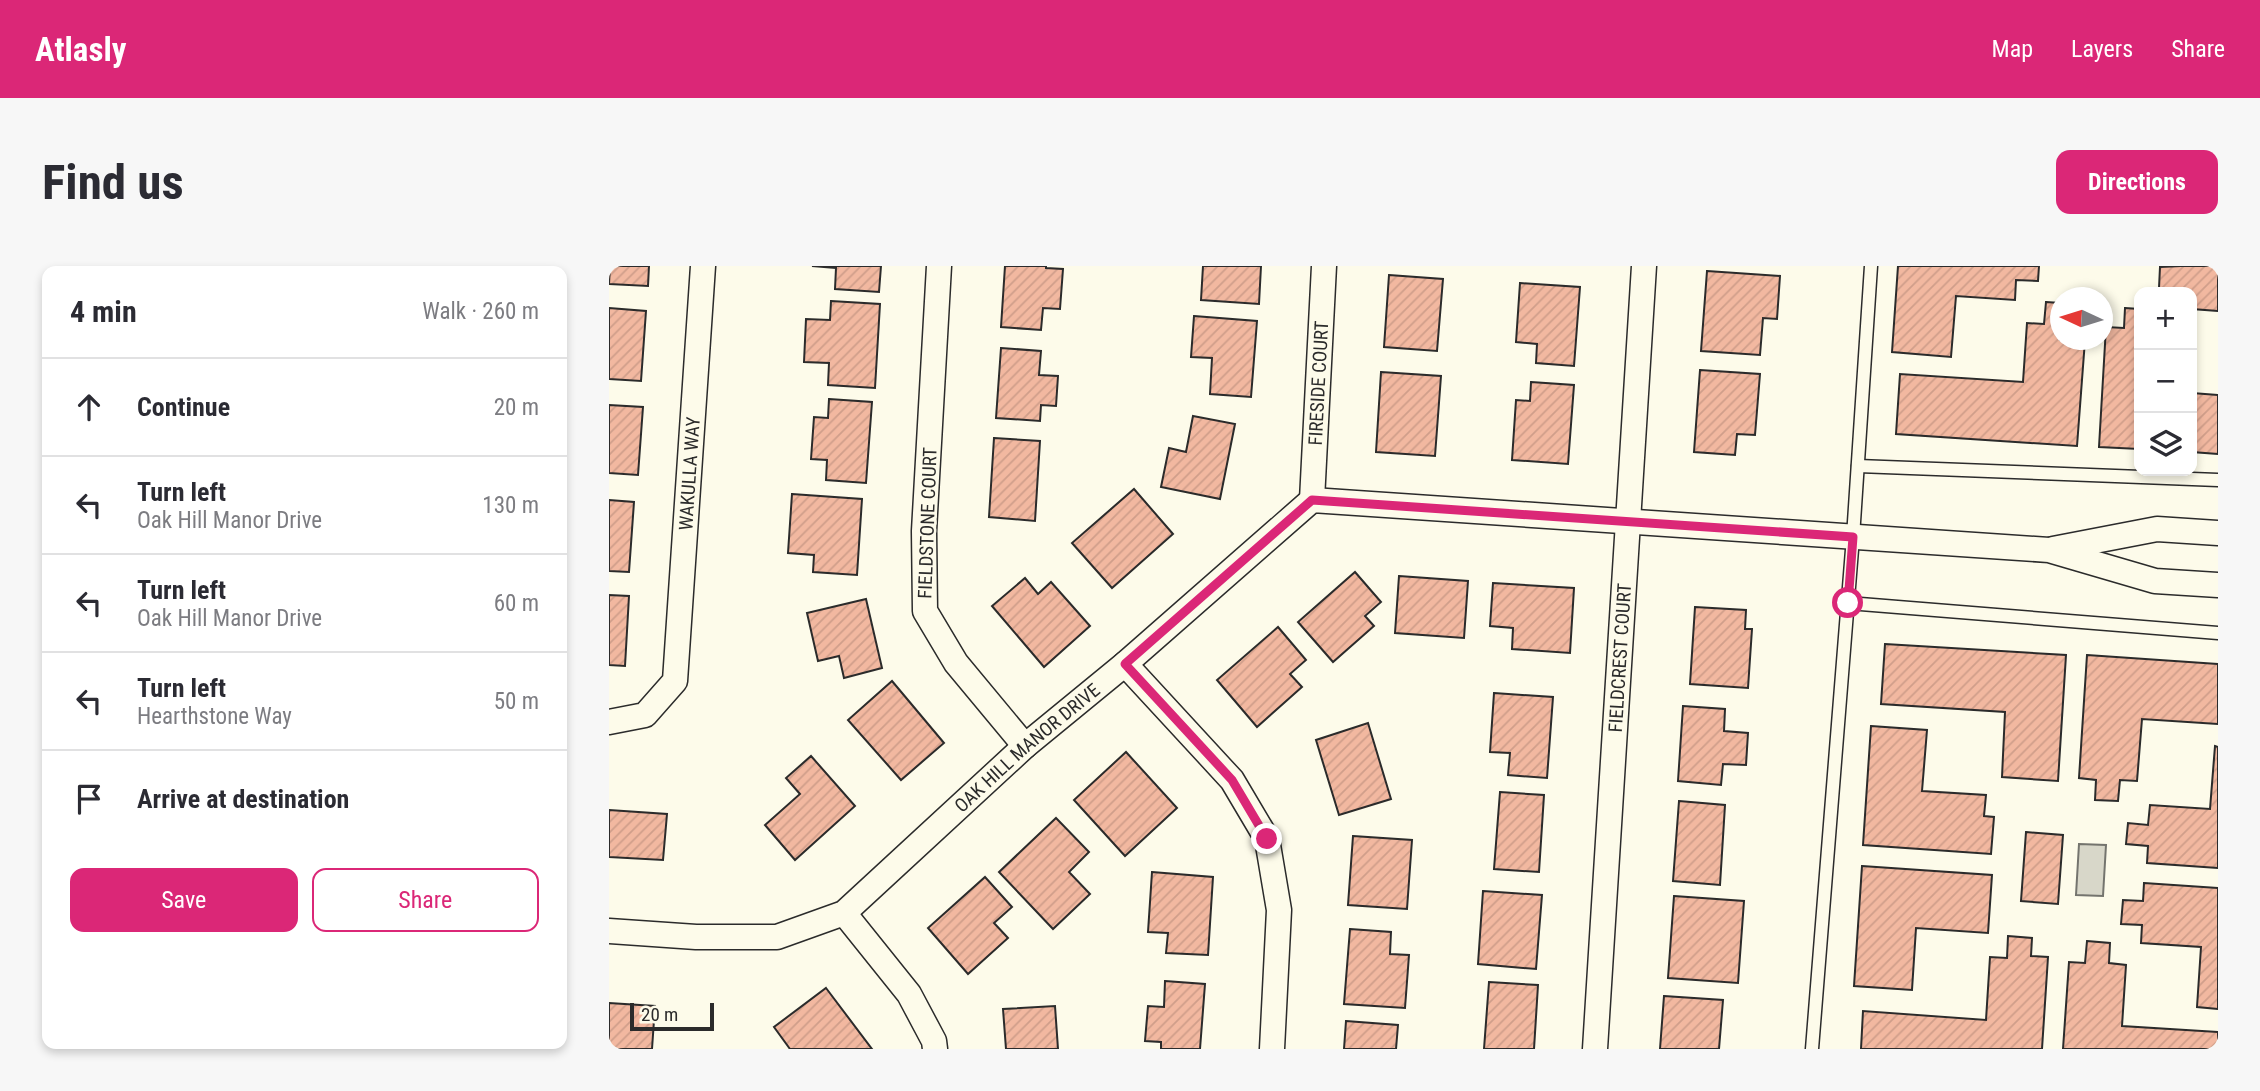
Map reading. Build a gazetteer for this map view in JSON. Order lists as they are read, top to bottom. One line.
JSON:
{"streets":{"street":["FIRESIDE COURT","WAKULLA WAY","FIELDSTONE COURT","FIELDCREST COURT","OAK HILL MANOR DRIVE"]},"crossings":[["FIRESIDE COURT","OAK HILL MANOR DRIVE"],["FIELDSTONE COURT","OAK HILL MANOR DRIVE"]],"scale_bar":"20 m","north":"left","page":{"header":"Atlasly","nav":["Map","Layers","Share"],"buttons":["Directions",["Save","Share"]],"title":"Find us","heading":["4 min","Walk · 260 m"],"map_buttons":["+","−"],"list":[["Continue","20 m"],["Turn left","Oak Hill Manor Drive","130 m"],["Turn left","Oak Hill Manor Drive","60 m"],["Turn left","Hearthstone Way","50 m"],"Arrive at destination"],"scale":"20 m"}}
